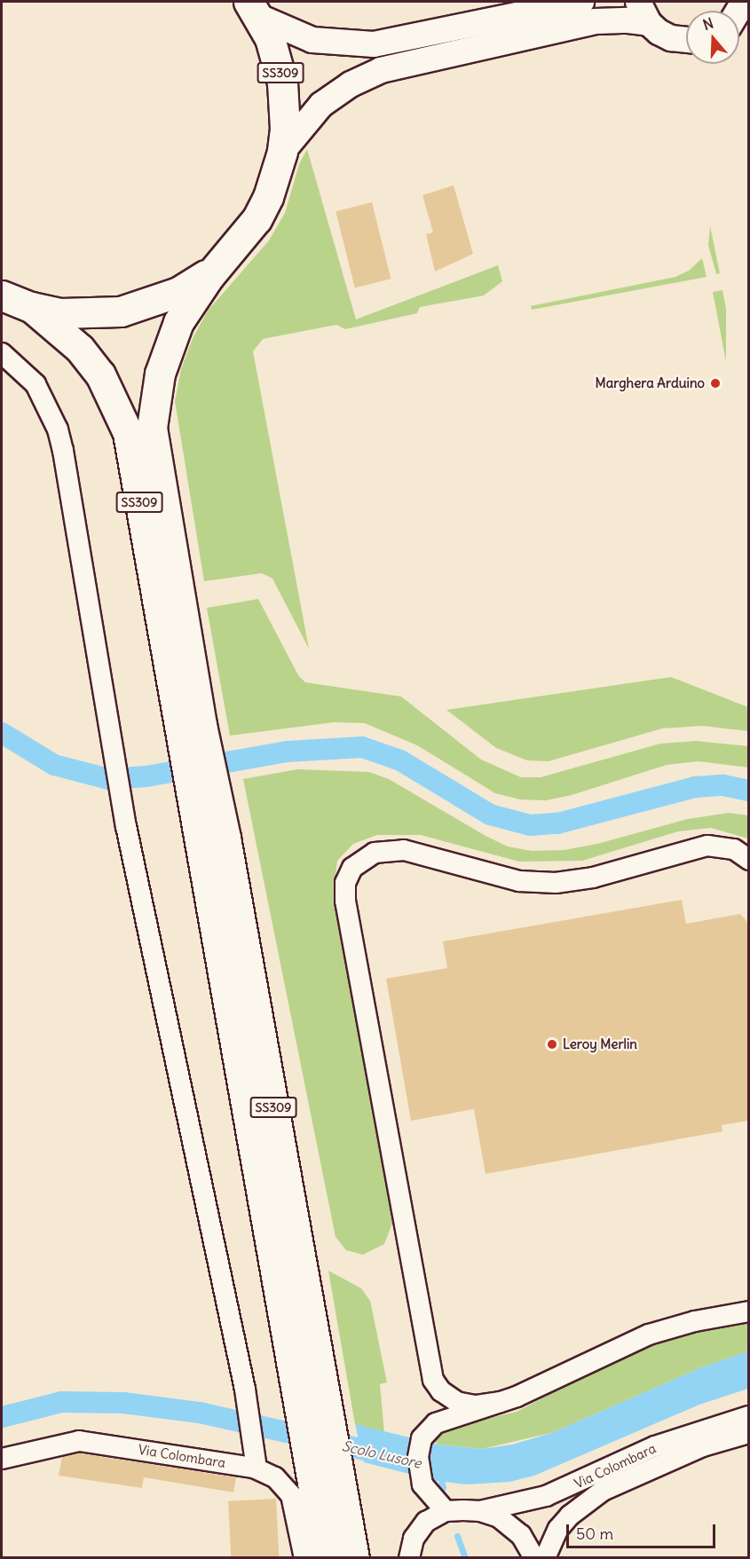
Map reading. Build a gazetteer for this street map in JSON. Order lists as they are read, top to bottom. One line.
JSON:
{"streets":{"main road":["SS309"],"street":["Via Colombara"]},"water":["Scolo Lusore"],"places":["Marghera Arduino","Leroy Merlin"],"scale_bar":"50 m","north":"top"}
